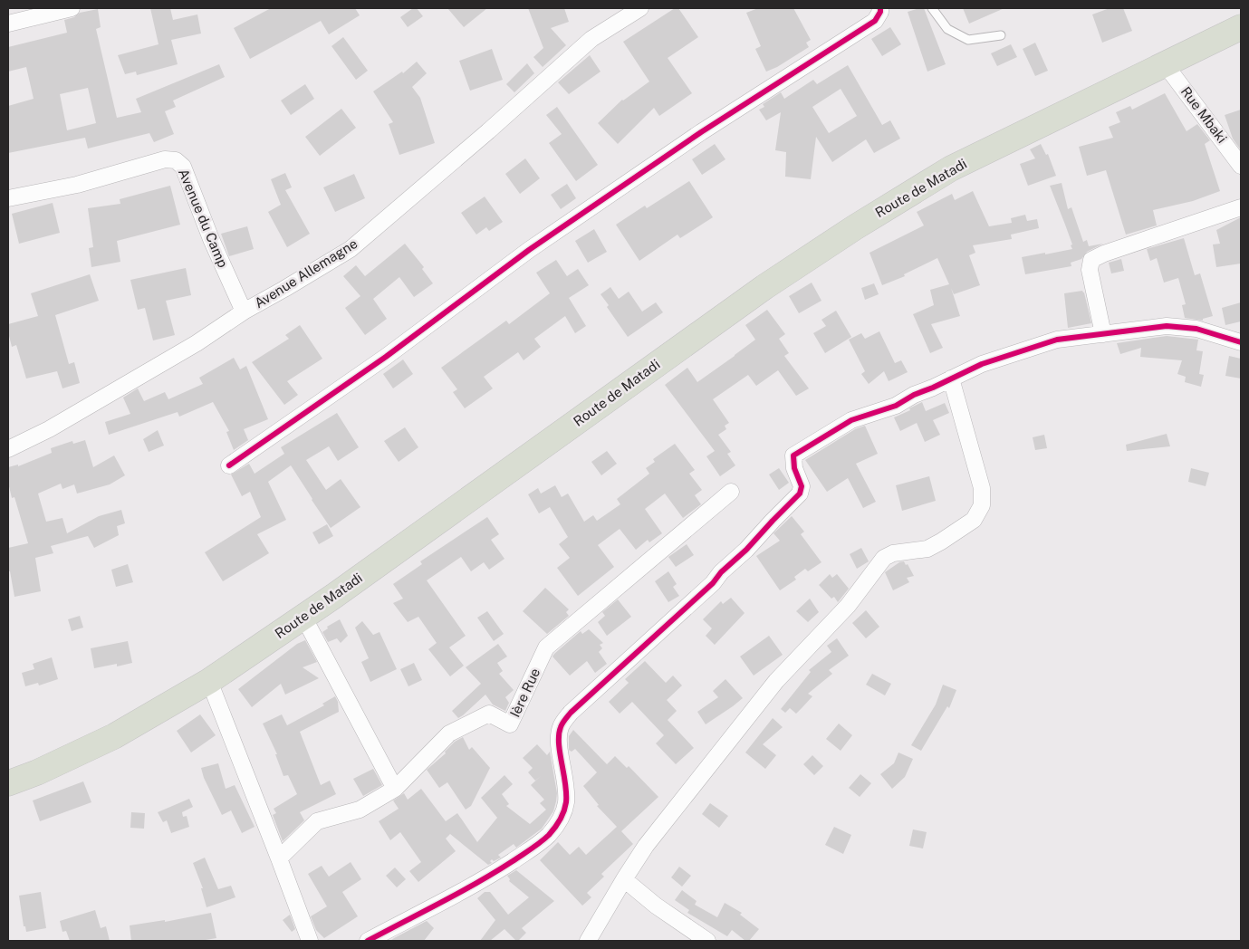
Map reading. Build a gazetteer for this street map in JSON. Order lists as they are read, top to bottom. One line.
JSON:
{"streets":{"highway":["Route de Matadi"],"street":["Rue Mbaki","Avenue du Camp","Avenue Allemagne","Ière Rue"]},"crossings":[["Rue Mbaki","Route de Matadi"],["Avenue du Camp","Avenue Allemagne"]]}
